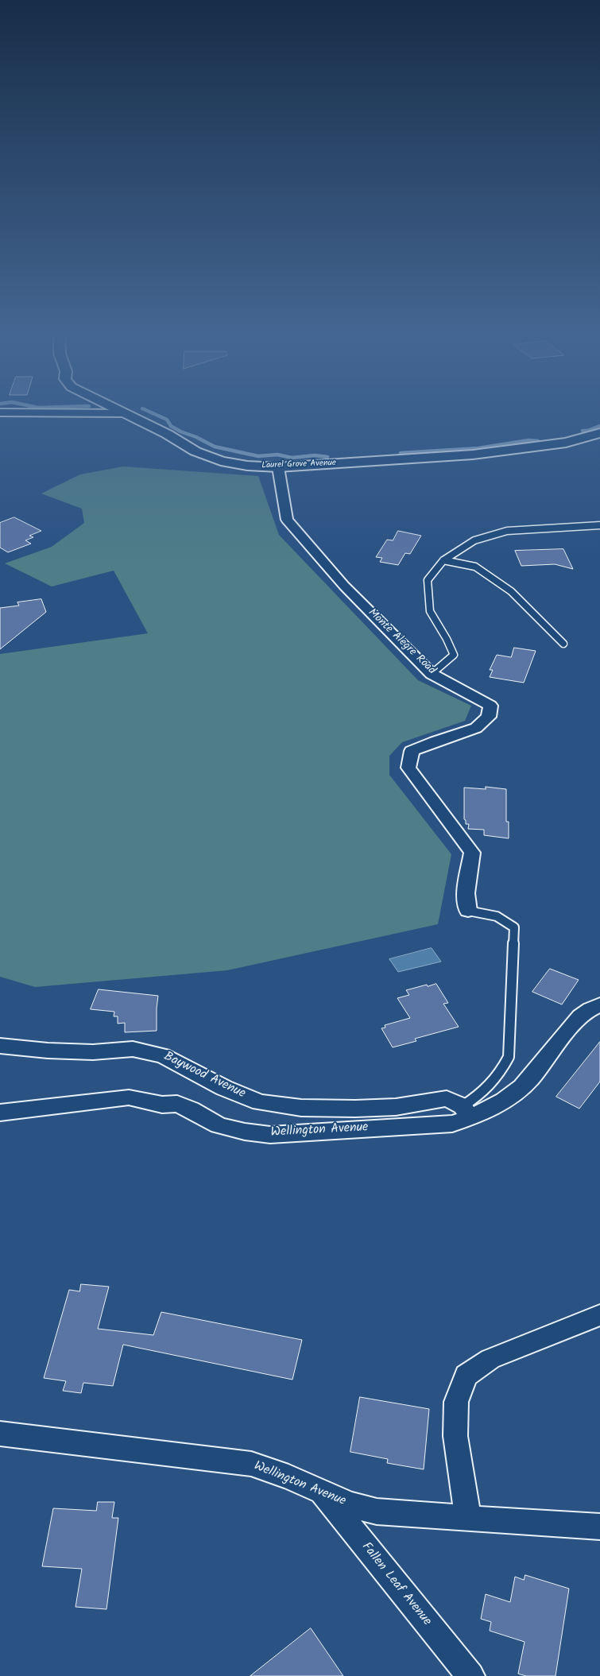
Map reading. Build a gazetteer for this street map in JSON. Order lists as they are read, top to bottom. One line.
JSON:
{"streets":{"street":["Laurel Grove Avenue","Monte Alegre Road","Baywood Avenue","Wellington Avenue","Fallen Leaf Avenue"]},"crossings":[["Laurel Grove Avenue","Monte Alegre Road"],["Baywood Avenue","Wellington Avenue"],["Wellington Avenue","Fallen Leaf Avenue"]]}
